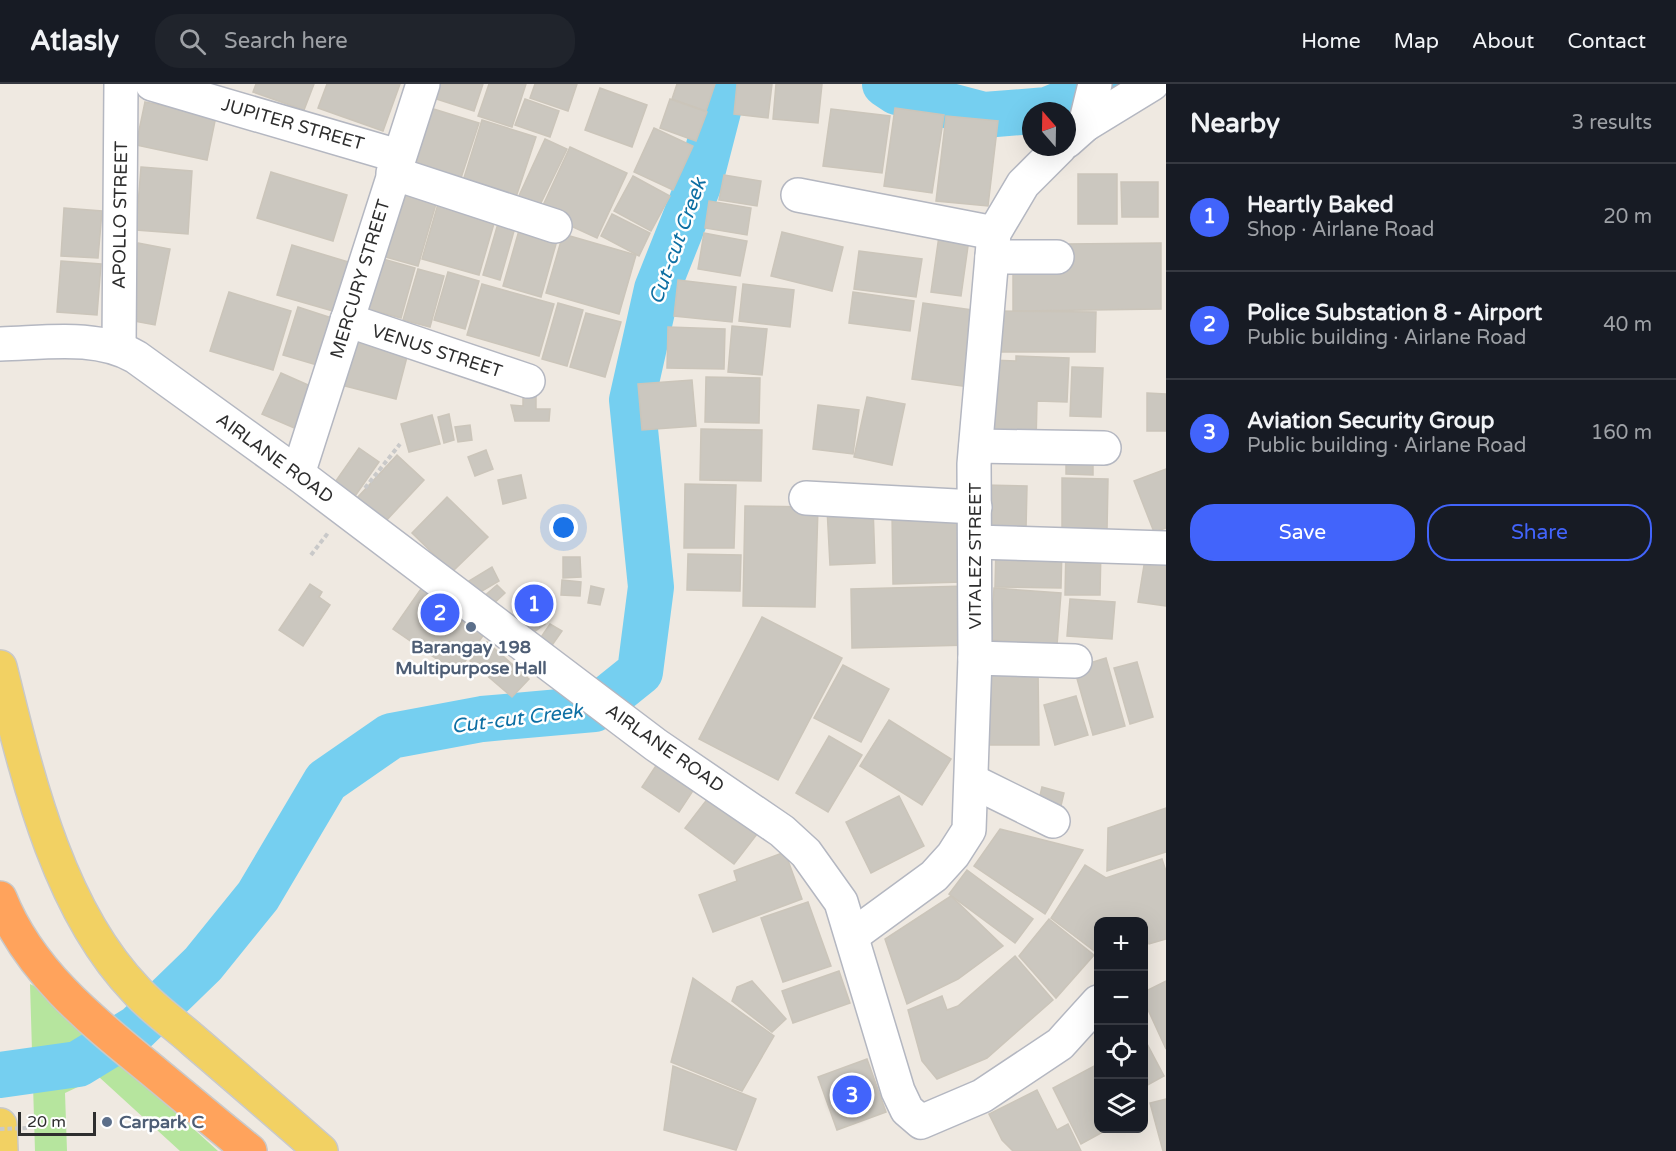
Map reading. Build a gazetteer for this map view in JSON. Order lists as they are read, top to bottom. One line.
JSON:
{"streets":{"street":["JUPITER STREET","APOLLO STREET","MERCURY STREET","VENUS STREET","AIRLANE ROAD","VITALEZ STREET"]},"crossings":[["JUPITER STREET","MERCURY STREET"],["APOLLO STREET","AIRLANE ROAD"],["MERCURY STREET","VENUS STREET"],["MERCURY STREET","AIRLANE ROAD"],["AIRLANE ROAD","VITALEZ STREET"]],"water":["Cut-cut Creek"],"places":["Barangay 198 Multipurpose Hall","Carpark C"],"scale_bar":"20 m","north":"top","page":{"header":"Atlasly","search":"Search here","nav":["Home","Map","About","Contact"],"heading":["Nearby","3 results"],"list":[{"mark":"1","name":"Heartly Baked","note":"Shop · Airlane Road","value":"20 m"},{"mark":"2","name":"Police Substation 8 - Airport","note":"Public building · Airlane Road","value":"40 m"},{"mark":"3","name":"Aviation Security Group","note":"Public building · Airlane Road","value":"160 m"}],"buttons":["Save","Share"],"pins":["1","2","3"],"map_buttons":["+","−"],"scale":"20 m"}}
